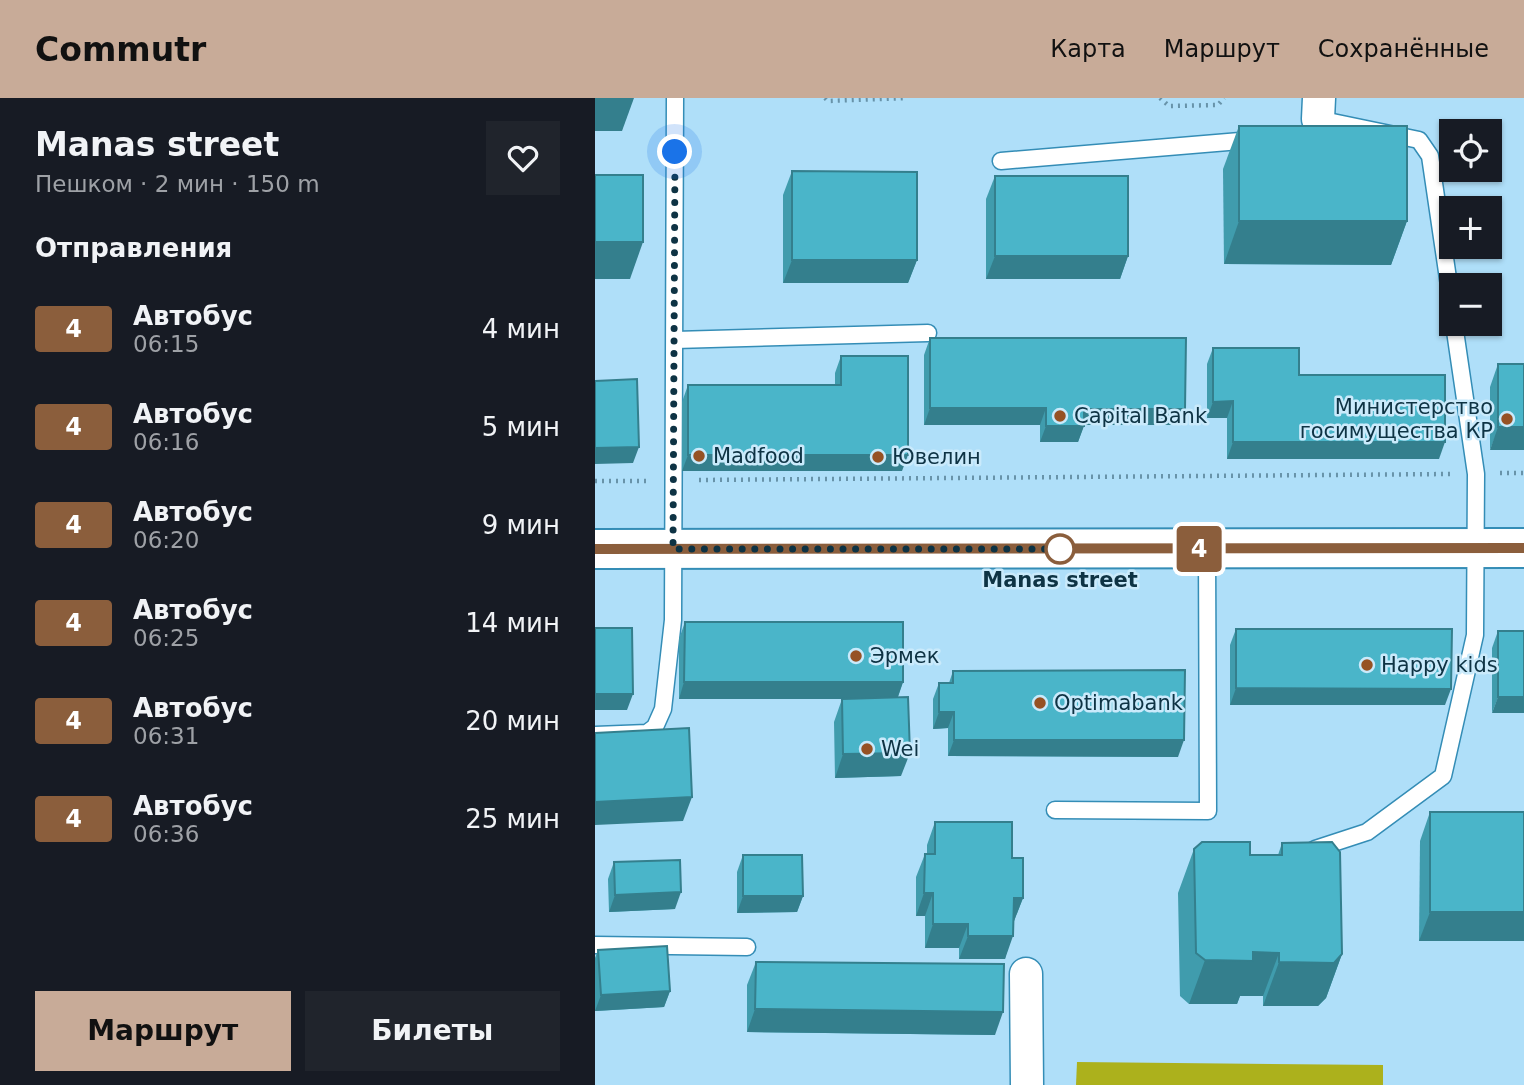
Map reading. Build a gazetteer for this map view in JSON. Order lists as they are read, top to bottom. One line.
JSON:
{"places":["Capital Bank","Министерство госимущества КР","Madfood","Ювелин","Manas street","Эрмек","Happy kids","Optimabank","Wei"],"lines":["bus line 4"],"page":{"header":"Commutr","nav":["Карта","Маршрут","Сохранённые"],"heading":[["Manas street","Пешком · 2 мин · 150 m"],"Отправления"],"on_map":"4","map_buttons":["+","−"],"list":[{"mark":"4","name":"Автобус","note":"06:15","value":"4 мин"},{"mark":"4","name":"Автобус","note":"06:16","value":"5 мин"},{"mark":"4","name":"Автобус","note":"06:20","value":"9 мин"},{"mark":"4","name":"Автобус","note":"06:25","value":"14 мин"},{"mark":"4","name":"Автобус","note":"06:31","value":"20 мин"},{"mark":"4","name":"Автобус","note":"06:36","value":"25 мин"}],"buttons":["Маршрут","Билеты"]}}
